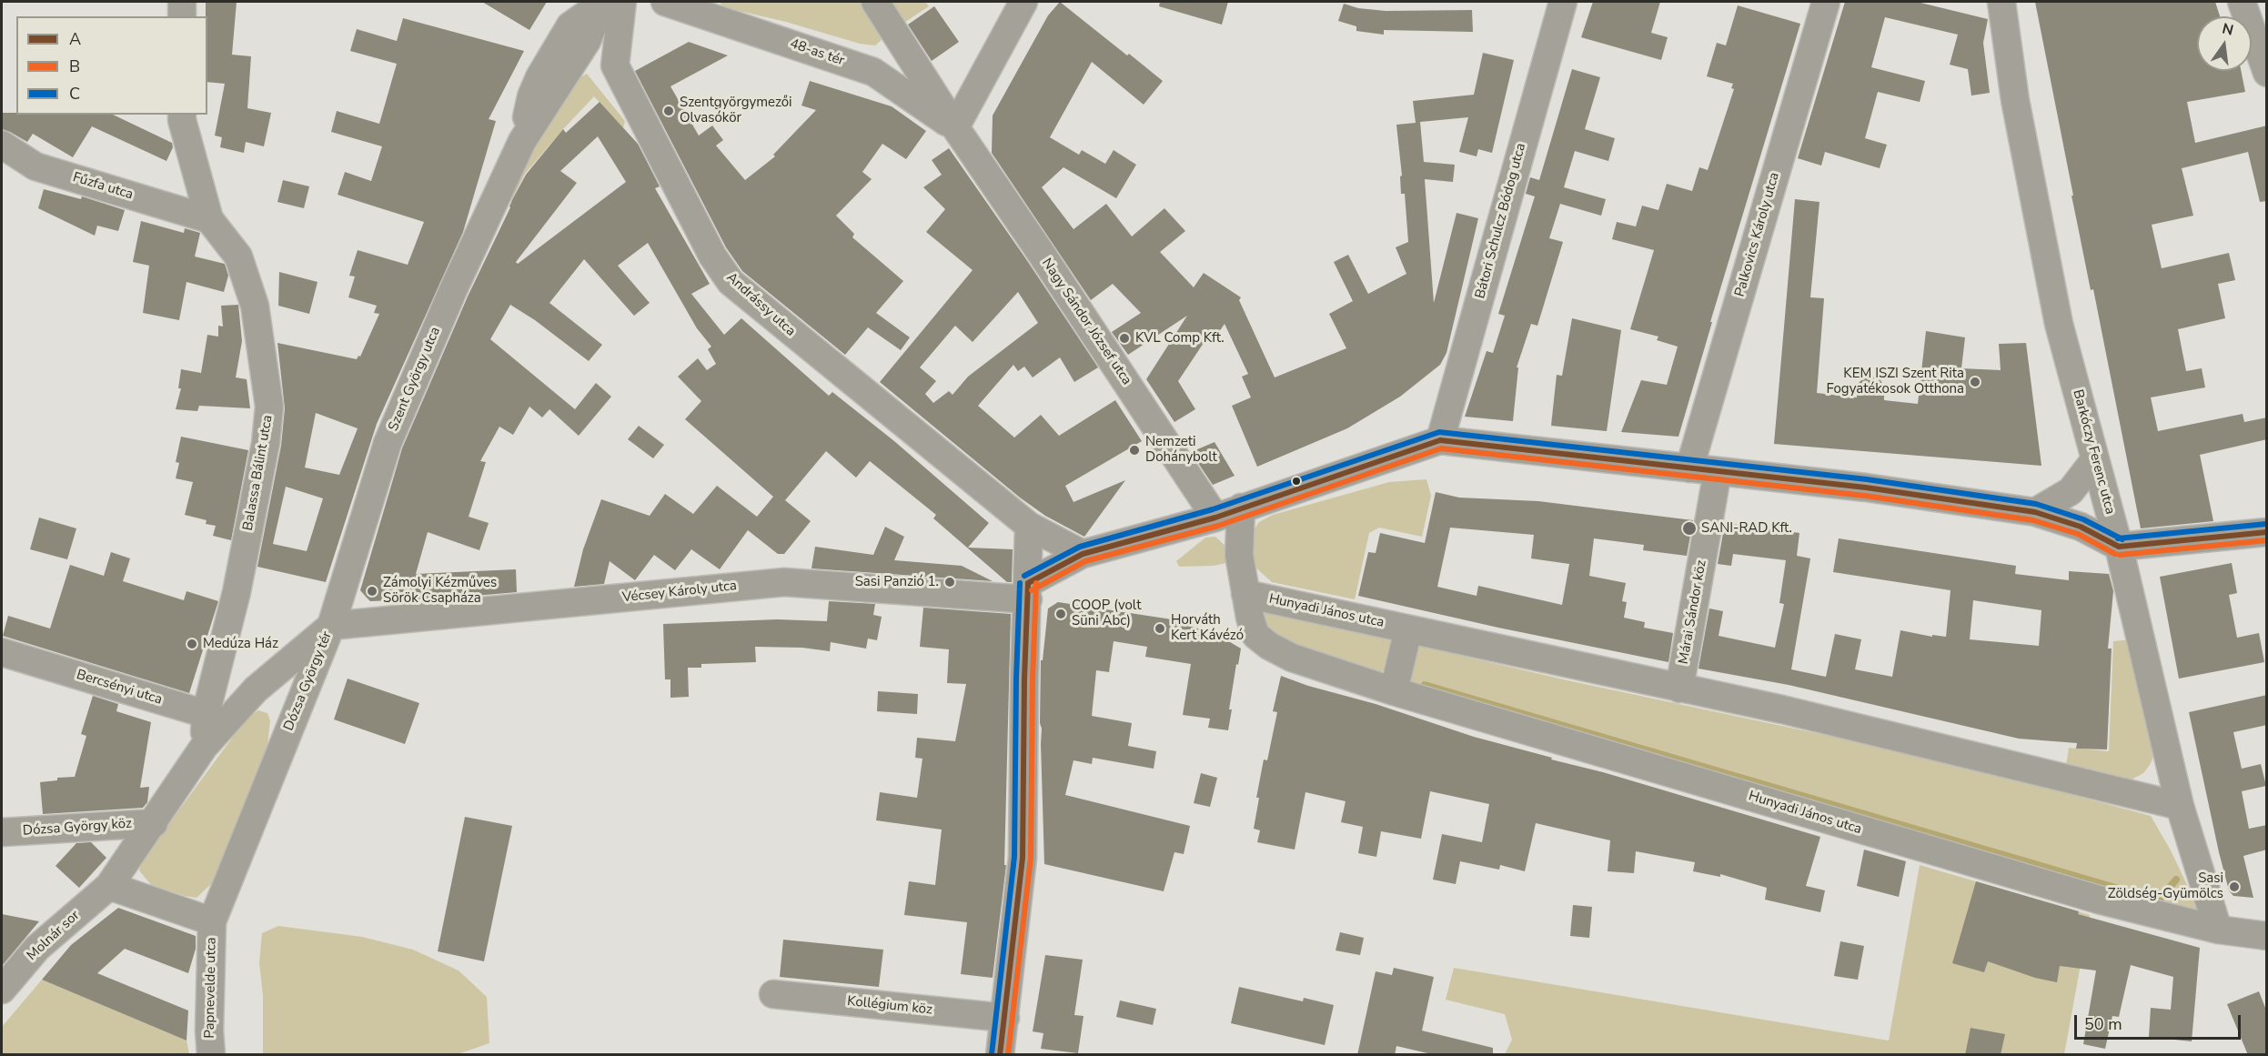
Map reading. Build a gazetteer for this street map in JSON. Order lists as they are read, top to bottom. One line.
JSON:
{"streets":{"street":["48-as tér","Fűzfa utca","Bátori Schulcz Bódog utca","Palkovics Károly utca","Andrássy utca","Nagy Sándor József utca","Szent György utca","Barkóczy Ferenc utca","Balassa Bálint utca","Vécsey Károly utca","Hunyadi János utca","Márai Sándor köz","Dózsa György tér","Bercsényi utca","Dózsa György köz","Molnár sor","Papnevelde utca","Kollégium köz"]},"crossings":[["48-as tér","Nagy Sándor József utca"],["Fűzfa utca","Balassa Bálint utca"],["Andrássy utca","Szent György utca"],["Szent György utca","Vécsey Károly utca"],["Szent György utca","Dózsa György tér"],["Barkóczy Ferenc utca","Hunyadi János utca"],["Balassa Bálint utca","Bercsényi utca"],["Vécsey Károly utca","Dózsa György tér"],["Hunyadi János utca","Márai Sándor köz"],["Dózsa György tér","Dózsa György köz"],["Dózsa György tér","Molnár sor"],["Dózsa György tér","Papnevelde utca"]],"places":["Szentgyörgymezői Olvasókör","KVL Comp Kft.","KEM ISZI Szent Rita Fogyatékosok Otthona","Nemzeti Dohánybolt","SANI-RAD Kft.","Sasi Panzió 1.","Zámolyi Kézműves Sörök Csapháza","COOP (volt Süni Abc)","Horváth Kert Kávézó","Medúza Ház","Sasi Zöldség-Gyümölcs"],"lines":["transit line C","transit line A","transit line B"],"legend":["A","B","C"],"scale_bar":"50 m","north":"top"}
